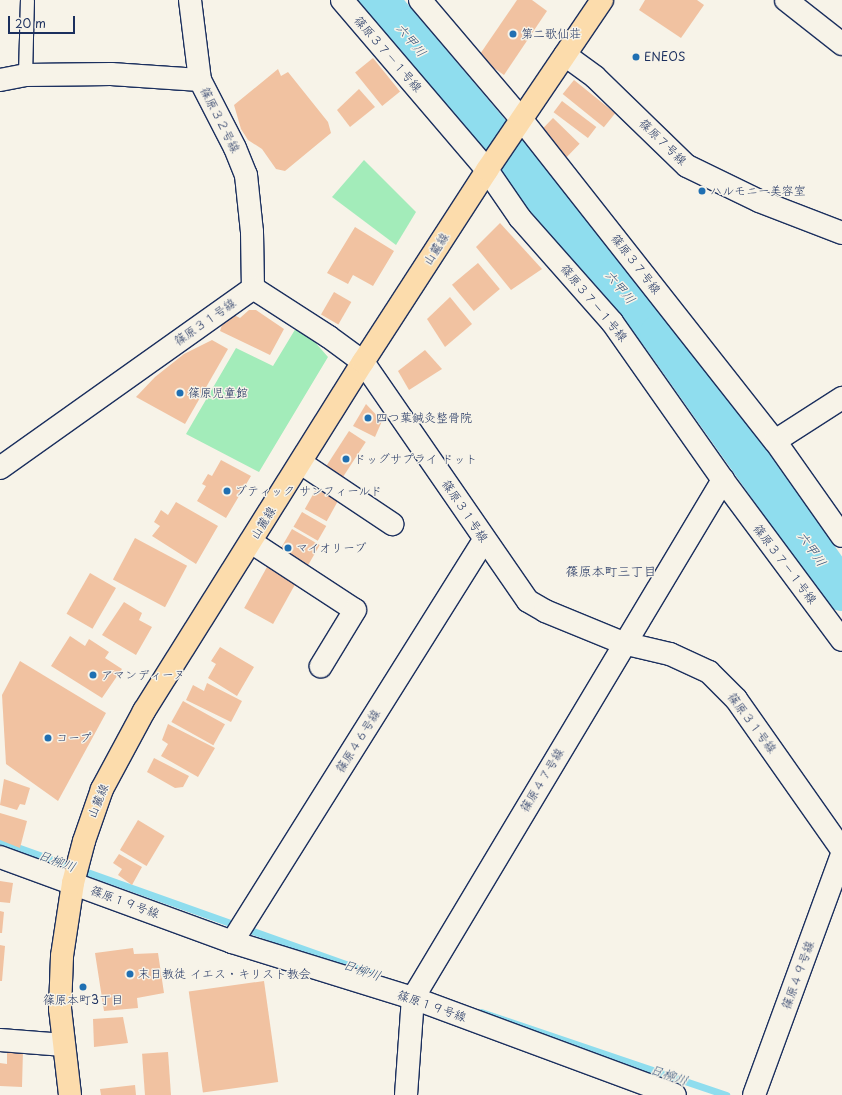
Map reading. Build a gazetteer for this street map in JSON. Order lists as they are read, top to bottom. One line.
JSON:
{"streets":{"main road":["山麓線"],"street":["篠原３７－１号線","篠原３２号線","篠原７号線","篠原３７号線","篠原３１号線","篠原４６号線","篠原４７号線","篠原１９号線","篠原４９号線"]},"crossings":[["篠原３７－１号線","山麓線"],["篠原３７－１号線","篠原４７号線"],["篠原３２号線","篠原３１号線"],["篠原７号線","山麓線"],["山麓線","篠原３７号線"],["山麓線","篠原３１号線"],["山麓線","篠原１９号線"],["篠原３１号線","篠原４６号線"],["篠原３１号線","篠原４７号線"],["篠原４６号線","篠原１９号線"],["篠原４７号線","篠原１９号線"]],"districts":["篠原本町三丁目"],"water":["六甲川","日柳川"],"places":["第二歌仙荘","ENEOS","ハルモニー美容室","篠原児童館","四つ葉鍼灸整骨院","ドッグサプライ ドット","ブティック サンフィールド","マイオリーブ","アマンディーヌ","コープ","末日教徒 イエス・キリスト教会","篠原本町3丁目"],"scale_bar":"20 m"}
